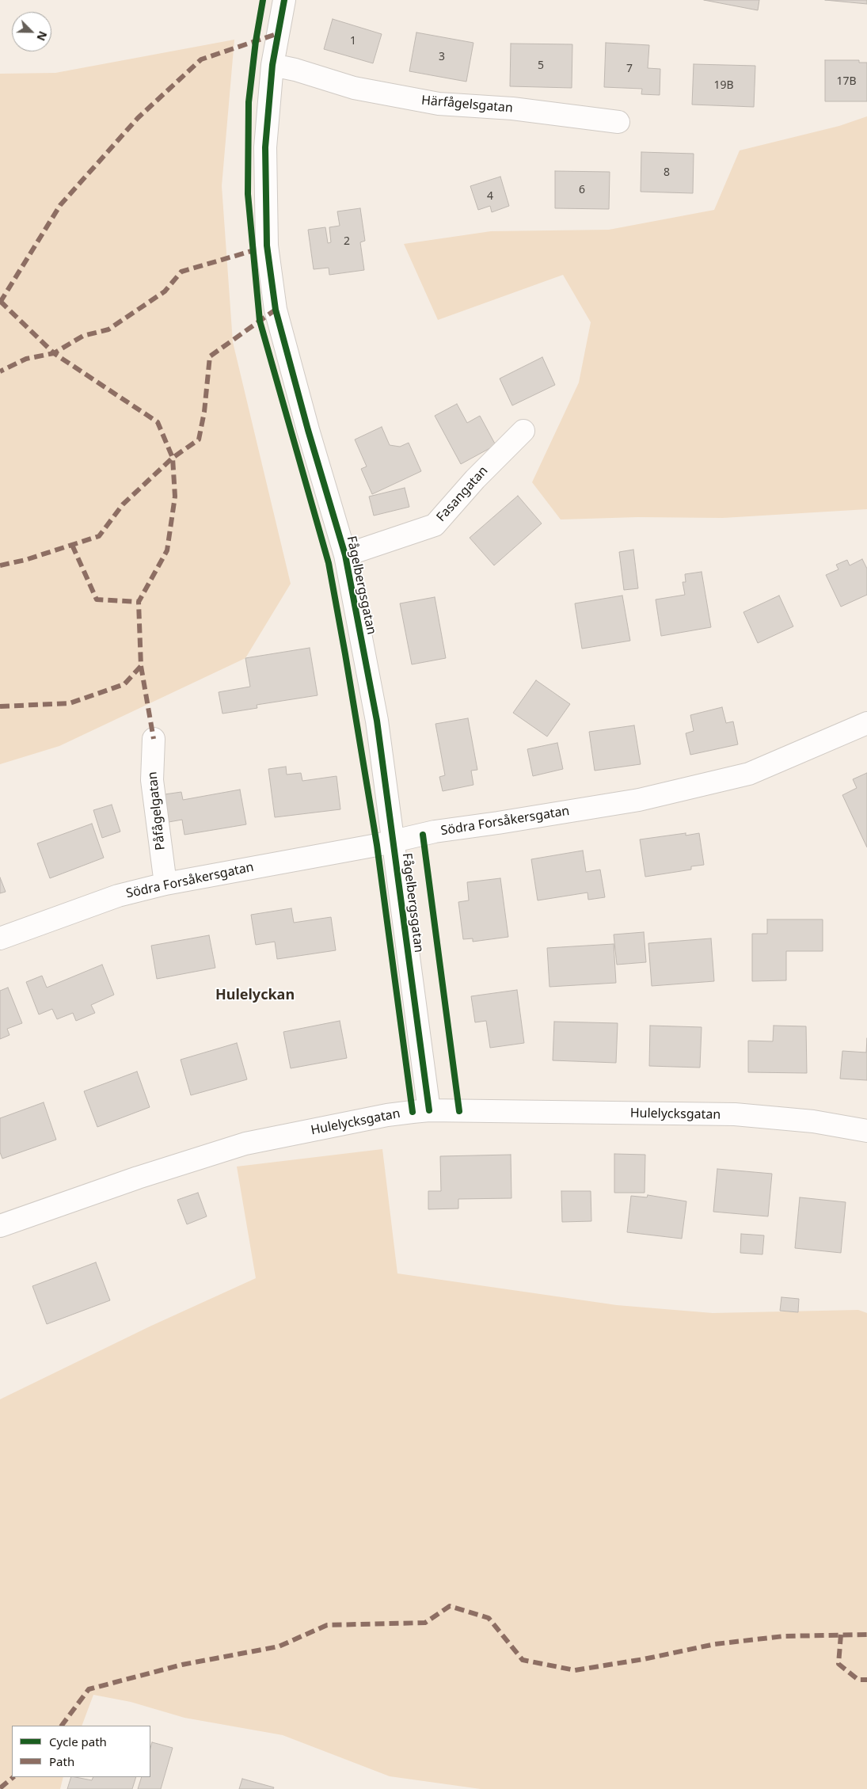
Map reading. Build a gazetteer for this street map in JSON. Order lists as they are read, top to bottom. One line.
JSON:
{"streets":{"street":["Härfågelsgatan","Fasangatan","Fågelbergsgatan","Påfågelgatan","Södra Forsåkersgatan","Hulelycksgatan"]},"crossings":[["Härfågelsgatan","Fågelbergsgatan"],["Fasangatan","Fågelbergsgatan"],["Fågelbergsgatan","Södra Forsåkersgatan"],["Fågelbergsgatan","Hulelycksgatan"],["Påfågelgatan","Södra Forsåkersgatan"]],"districts":["Hulelyckan"],"house_numbers":["1","3","5","7","17B","19B","8","6","4","2"],"legend":["Cycle path","Path"],"north":"bottom right"}
